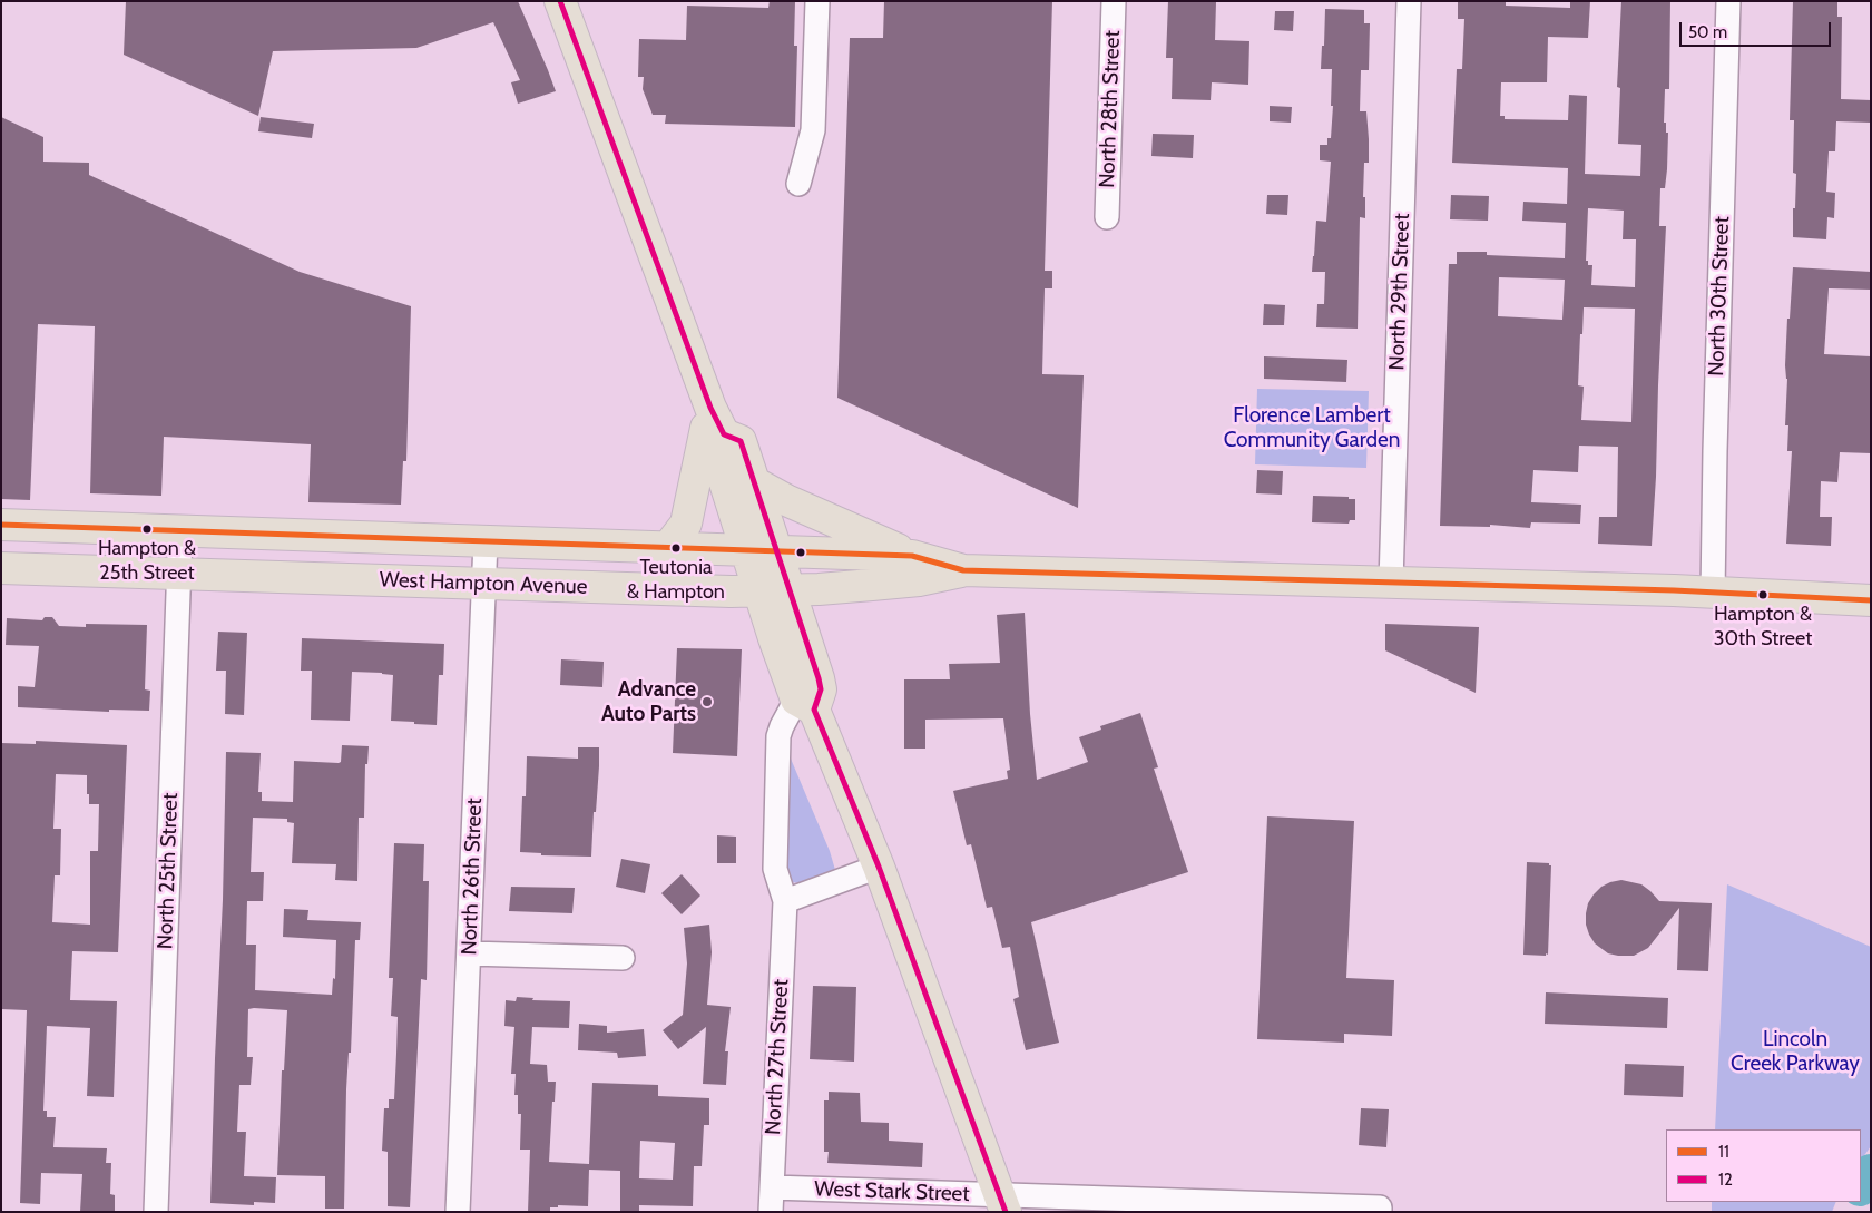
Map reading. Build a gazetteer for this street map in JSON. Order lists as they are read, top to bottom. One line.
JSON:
{"streets":{"main road":["West Hampton Avenue"],"street":["North 28th Street","North 29th Street","North 30th Street","North 25th Street","North 26th Street","North 27th Street","West Stark Street"]},"crossings":[["North 29th Street","West Hampton Avenue"],["North 30th Street","West Hampton Avenue"],["West Hampton Avenue","North 25th Street"],["West Hampton Avenue","North 26th Street"],["North 27th Street","West Stark Street"]],"parks":["Florence Lambert Community Garden","Lincoln Creek Parkway"],"places":["Hampton & 25th Street","Teutonia & Hampton","Hampton & 30th Street","Advance Auto Parts"],"lines":["transit line 12","transit line 11"],"legend":["11","12"],"scale_bar":"50 m"}
